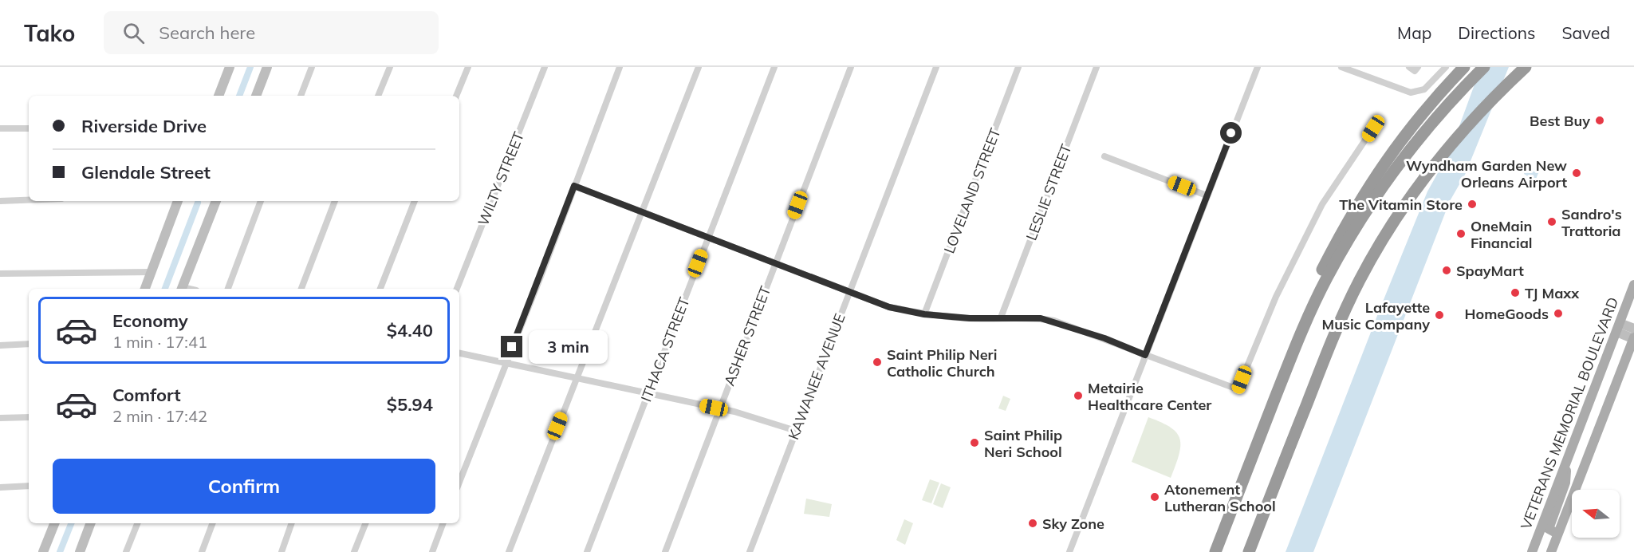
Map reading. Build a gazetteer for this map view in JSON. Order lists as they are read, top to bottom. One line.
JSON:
{"streets":{"main road":["VETERANS MEMORIAL BOULEVARD"],"street":["WILTY STREET","LOVELAND STREET","LESLIE STREET","ASHER STREET","ITHACA STREET","KAWANEE AVENUE"]},"places":["Best Buy","Wyndham Garden New Orleans Airport","The Vitamin Store","Sandro's Trattoria","OneMain Financial","SpayMart","TJ Maxx","HomeGoods","Lafayette Music Company","Saint Philip Neri Catholic Church","Metairie Healthcare Center","Saint Philip Neri School","Atonement Lutheran School","Sky Zone"],"north":"left","page":{"header":"Tako","search":"Search here","nav":["Map","Directions","Saved"],"banner":["Riverside Drive","Glendale Street"],"list":[{"name":"Economy","note":"1 min · 17:41","value":"$4.40"},{"name":"Comfort","note":"2 min · 17:42","value":"$5.94"}],"bubble":"3 min","buttons":"Confirm"}}
